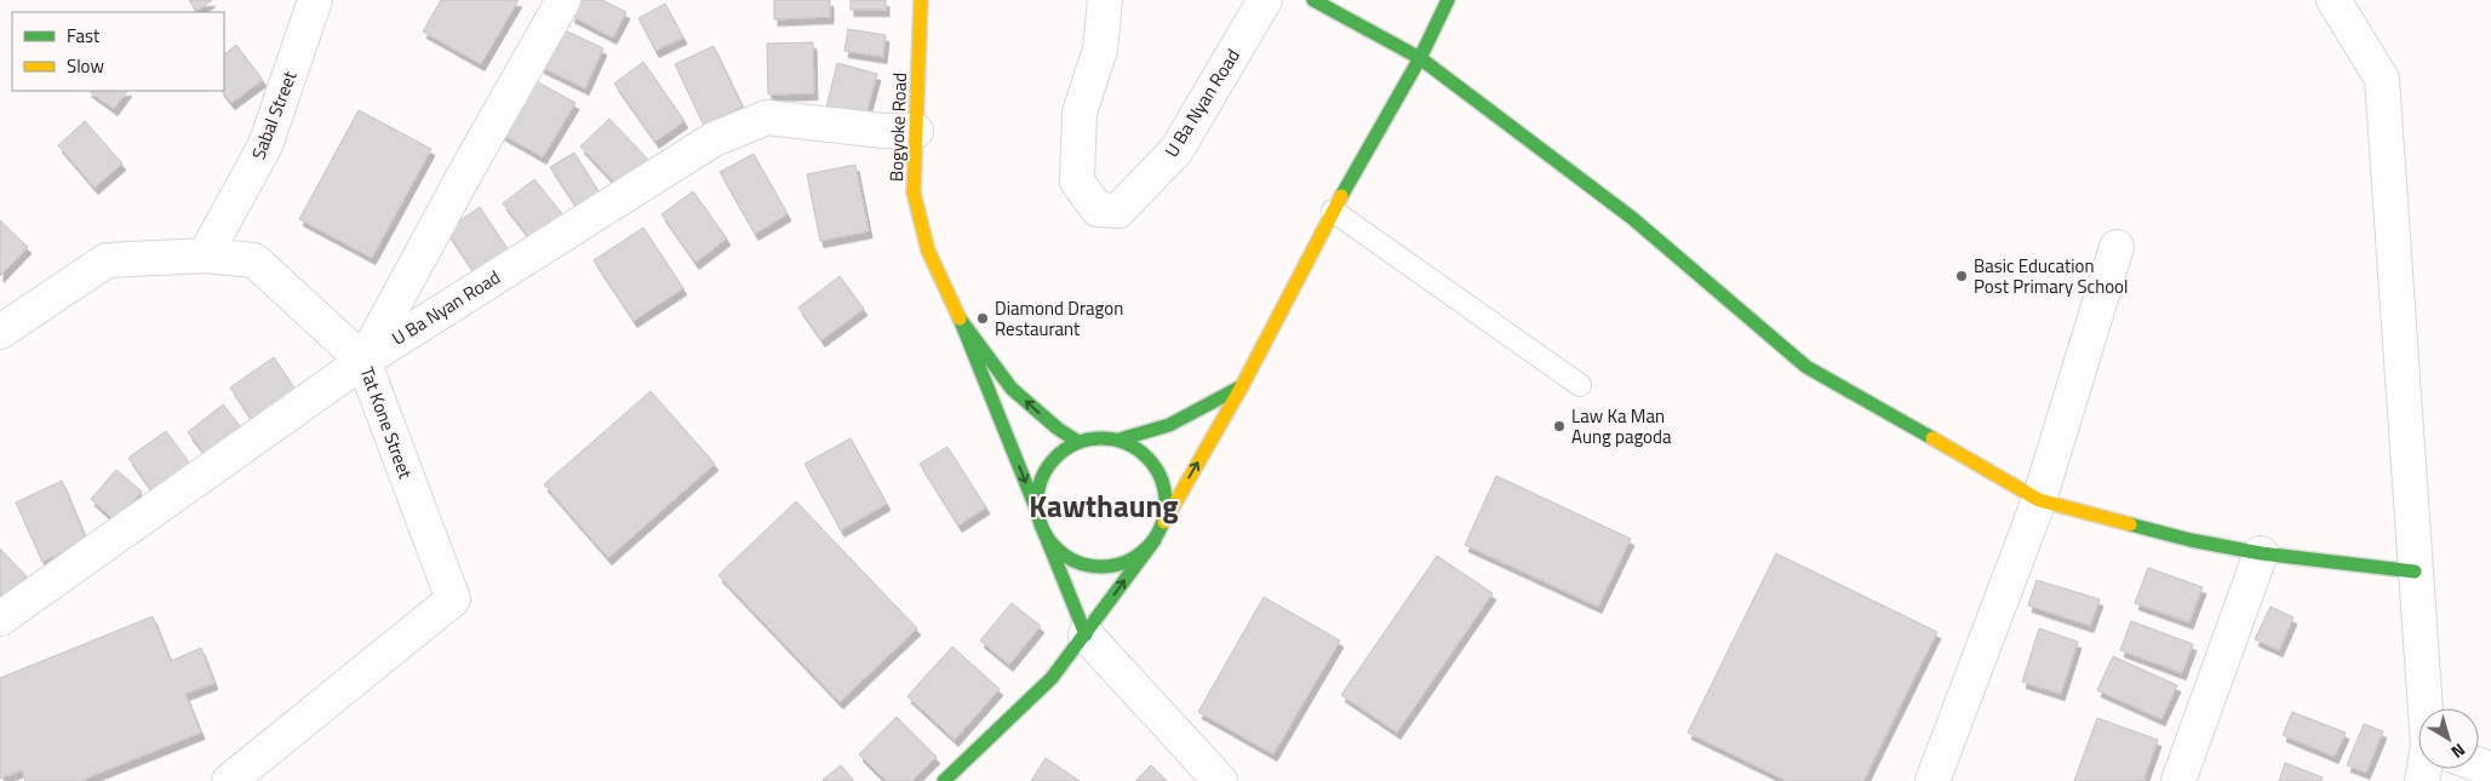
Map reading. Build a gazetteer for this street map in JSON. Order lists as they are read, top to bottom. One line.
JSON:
{"streets":{"main road":["Bogyoke Road"],"street":["U Ba Nyan Road","Sabal Street","Tat Kone Street"]},"crossings":[["U Ba Nyan Road","Bogyoke Road"],["U Ba Nyan Road","Tat Kone Street"]],"districts":["Kawthaung"],"places":["Basic Education Post Primary School","Diamond Dragon Restaurant","Law Ka Man Aung pagoda"],"legend":["Fast","Slow"],"north":"bottom right"}
